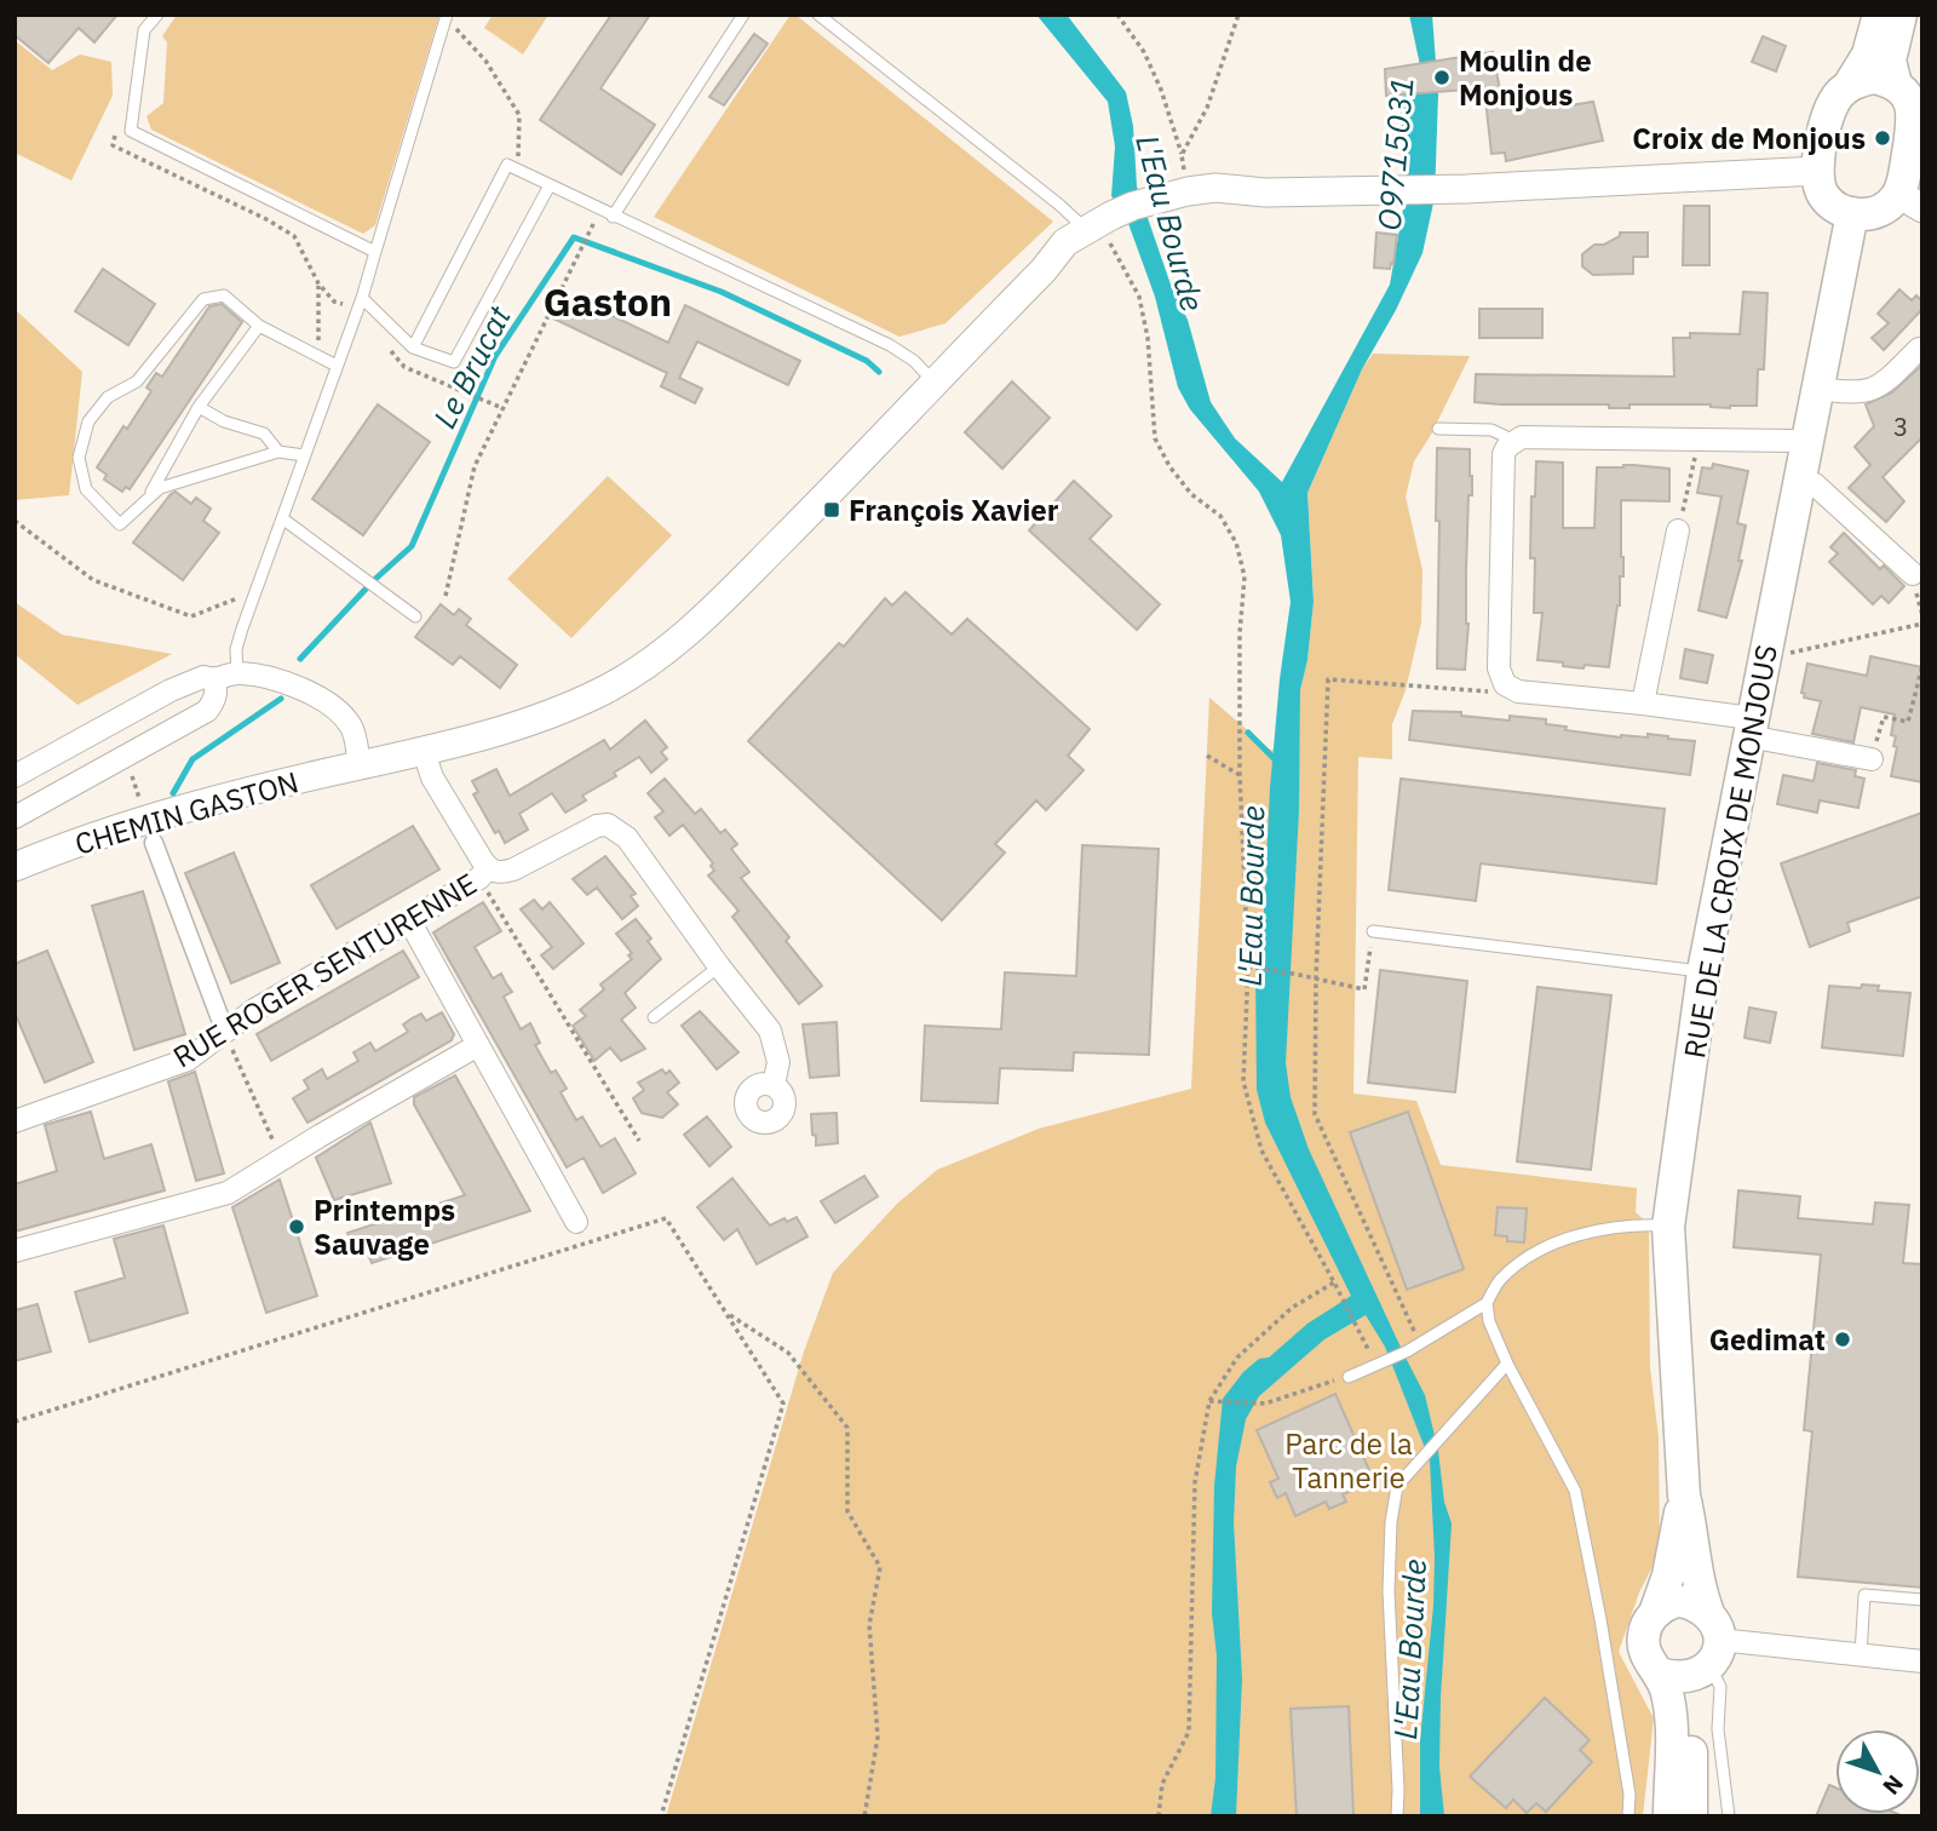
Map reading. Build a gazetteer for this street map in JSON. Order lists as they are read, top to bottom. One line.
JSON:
{"streets":{"main road":["RUE DE LA CROIX DE MONJOUS"],"street":["CHEMIN GASTON","RUE ROGER SENTURENNE"]},"districts":["Gaston"],"water":["O9715031","L'Eau Bourde","Le Brucat"],"parks":["Parc de la Tannerie"],"places":{"other":["Moulin de Monjous","Croix de Monjous","Printemps Sauvage","Gedimat"],"transit":["François Xavier"]},"house_numbers":["3"],"north":"bottom right"}
